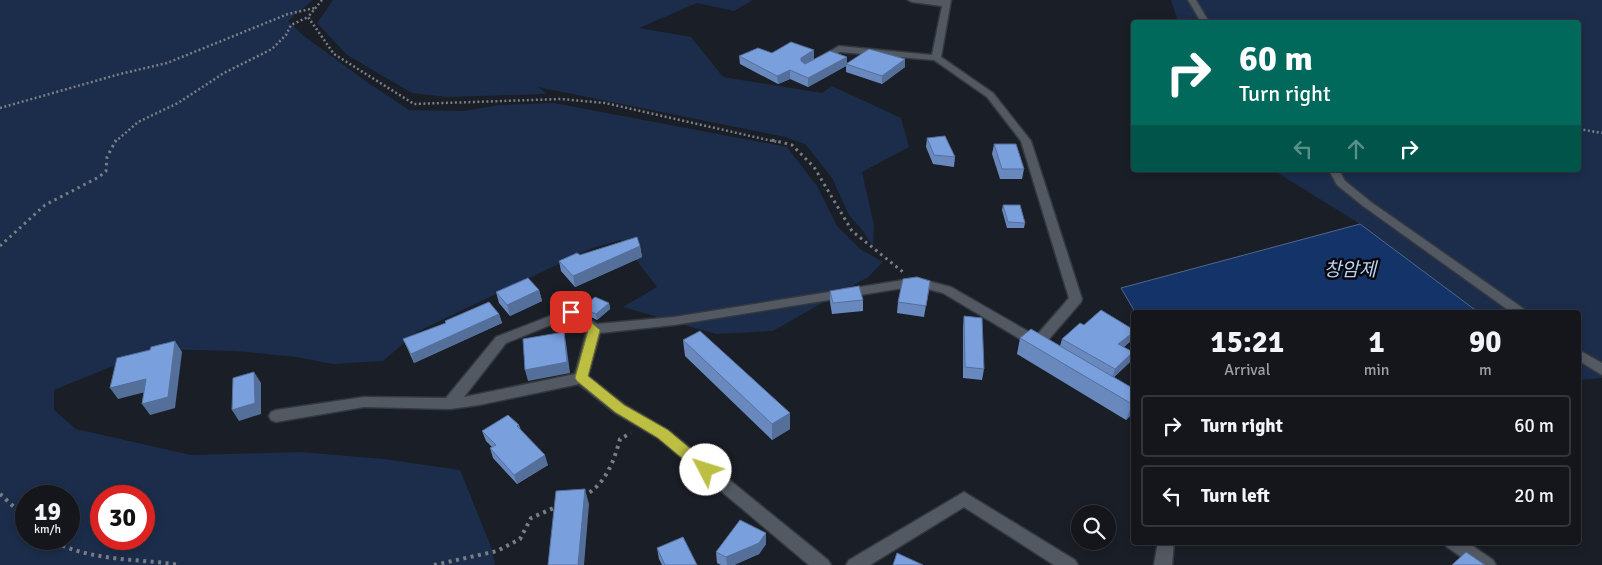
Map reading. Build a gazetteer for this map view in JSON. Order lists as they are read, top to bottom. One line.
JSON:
{"water":["창암제"],"page":{"turn":["60 m","Turn right"],"eta":["15:21","Arrival","1","min","90","m"],"list":[{"name":"Turn right","value":"60 m"},{"name":"Turn left","value":"20 m"}],"speed":"19 km/h","limit":"30"}}
